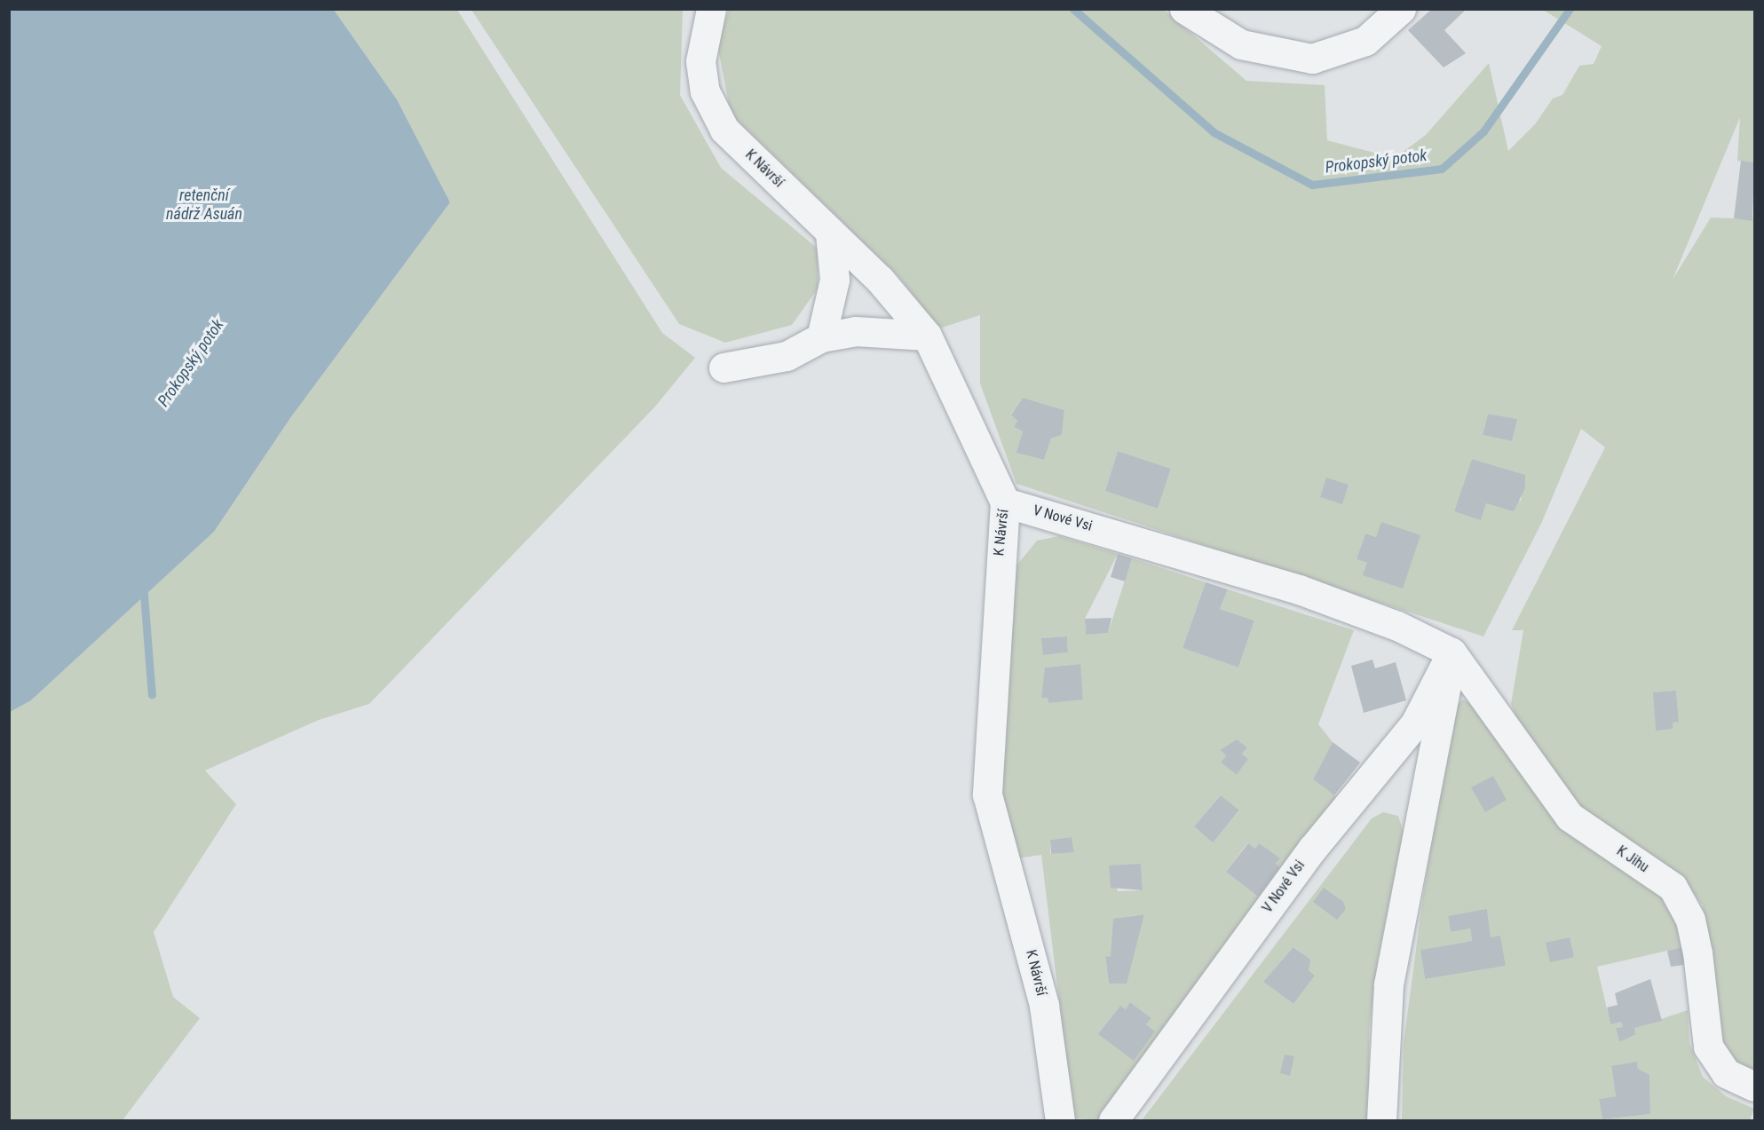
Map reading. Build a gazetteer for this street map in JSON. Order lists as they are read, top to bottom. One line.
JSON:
{"streets":{"street":["K Návrší","V Nové Vsi","K Jihu"]},"crossings":[["K Návrší","V Nové Vsi"],["V Nové Vsi","K Jihu"]],"water":["Prokopský potok","retenční nádrž Asuán"]}
